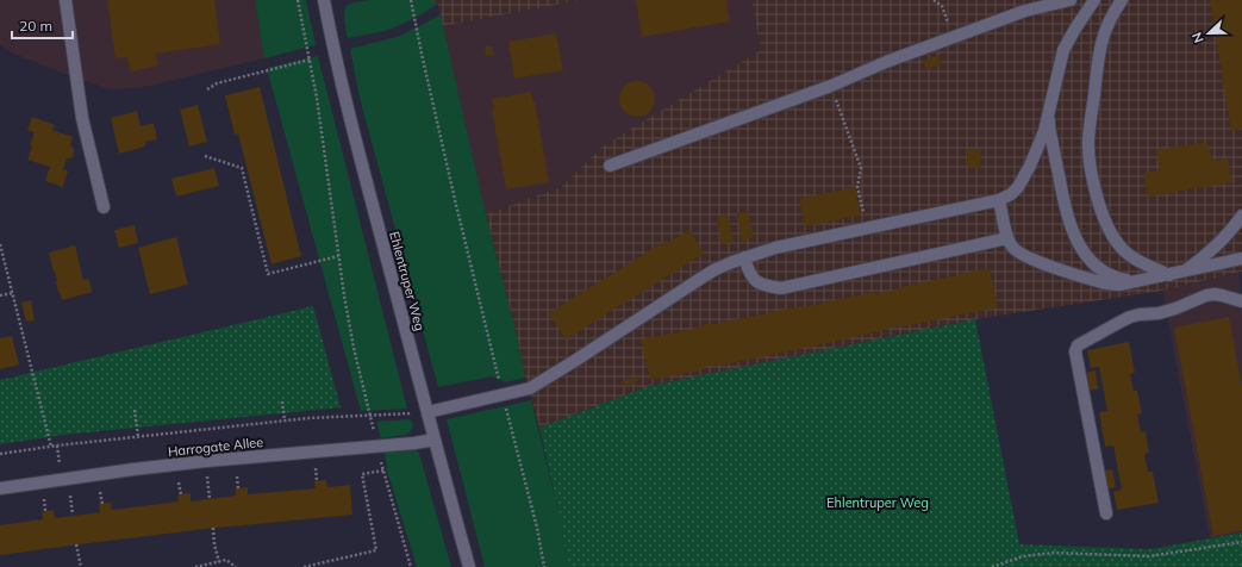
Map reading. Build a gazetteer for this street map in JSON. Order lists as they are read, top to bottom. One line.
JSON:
{"streets":{"street":["Ehlentruper Weg","Harrogate Allee"]},"crossings":[["Ehlentruper Weg","Harrogate Allee"]],"parks":["Ehlentruper Weg"],"scale_bar":"20 m","north":"left"}
